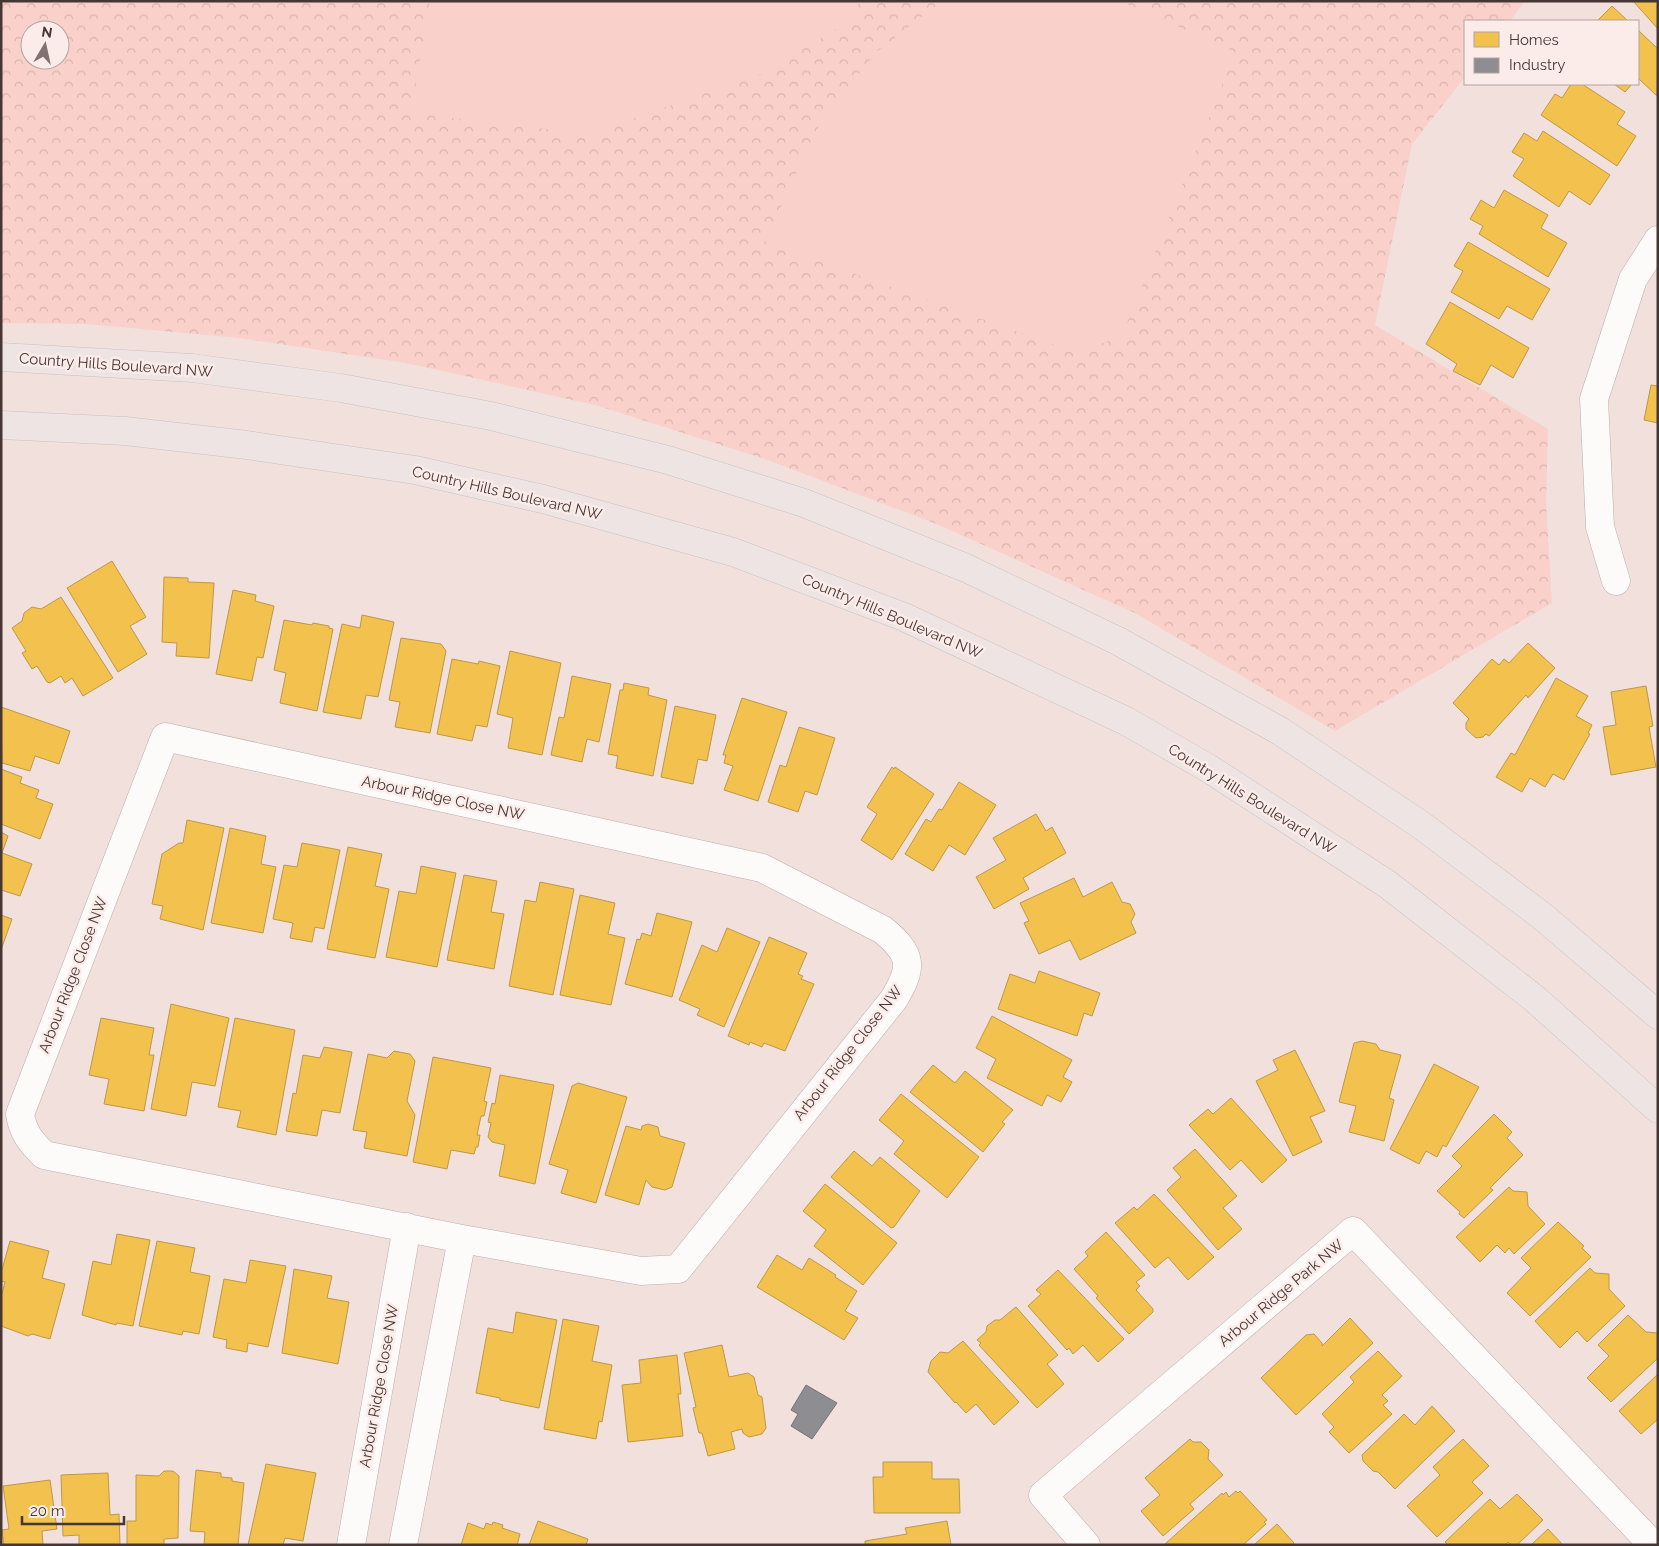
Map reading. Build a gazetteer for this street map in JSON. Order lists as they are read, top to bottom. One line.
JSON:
{"streets":{"main road":["Country Hills Boulevard NW"],"street":["Arbour Ridge Close NW","Arbour Ridge Park NW"]},"legend":["Homes","Industry"],"scale_bar":"20 m","north":"top"}
